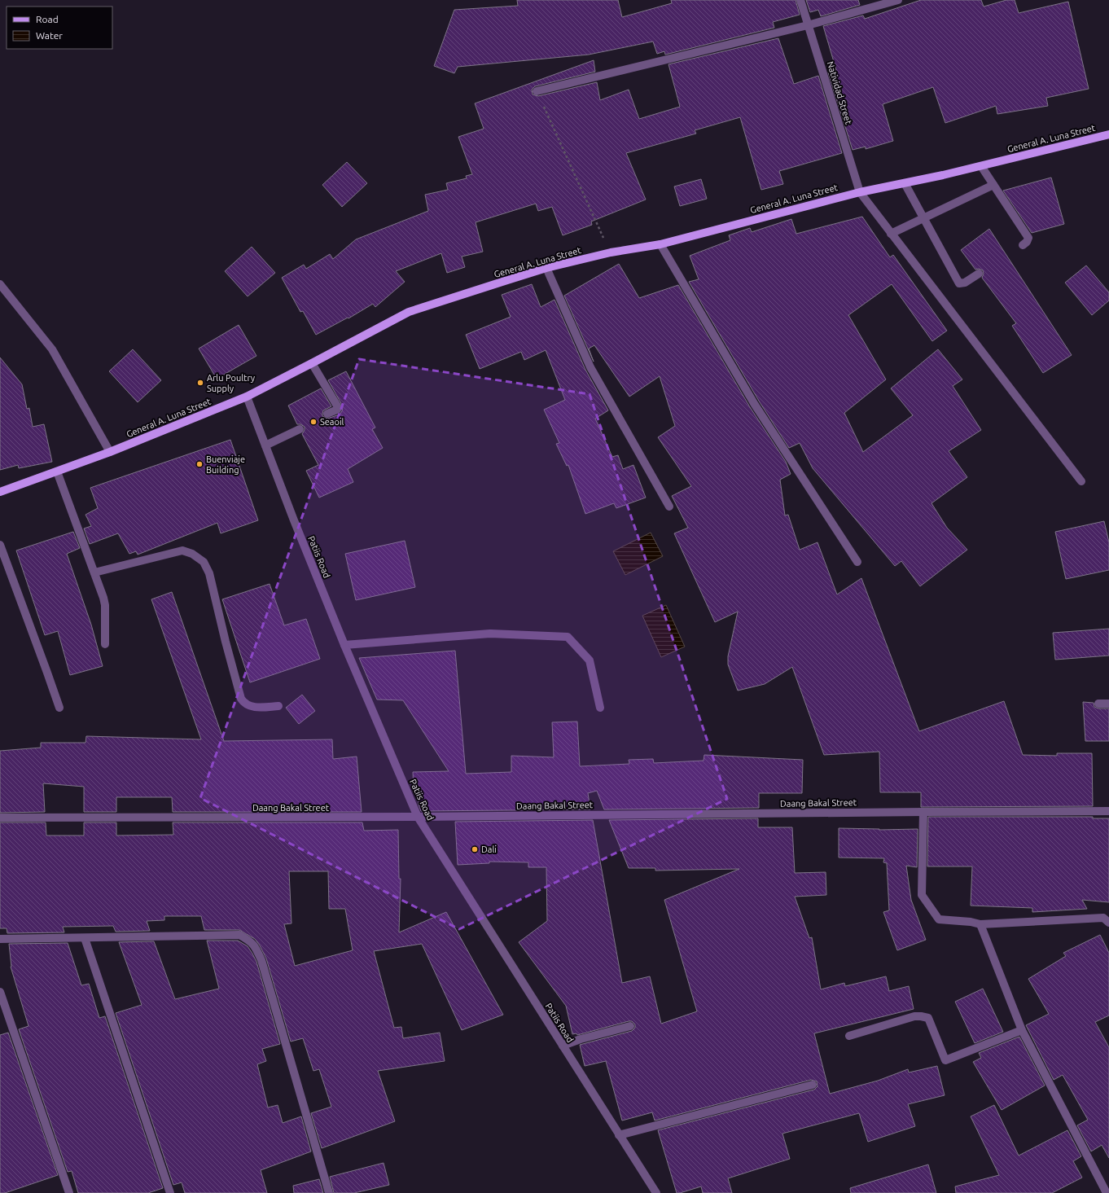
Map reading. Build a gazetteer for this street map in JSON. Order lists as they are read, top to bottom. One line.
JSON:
{"streets":{"main road":["General A. Luna Street"],"street":["Natividad Street","Patiis Road","Daang Bakal Street"]},"crossings":[["Natividad Street","General A. Luna Street"],["General A. Luna Street","Patiis Road"],["Patiis Road","Daang Bakal Street"]],"places":["Arlu Poultry Supply","Seaoil","Buenviaje Building","Dali"],"legend":["Road","Water"]}
